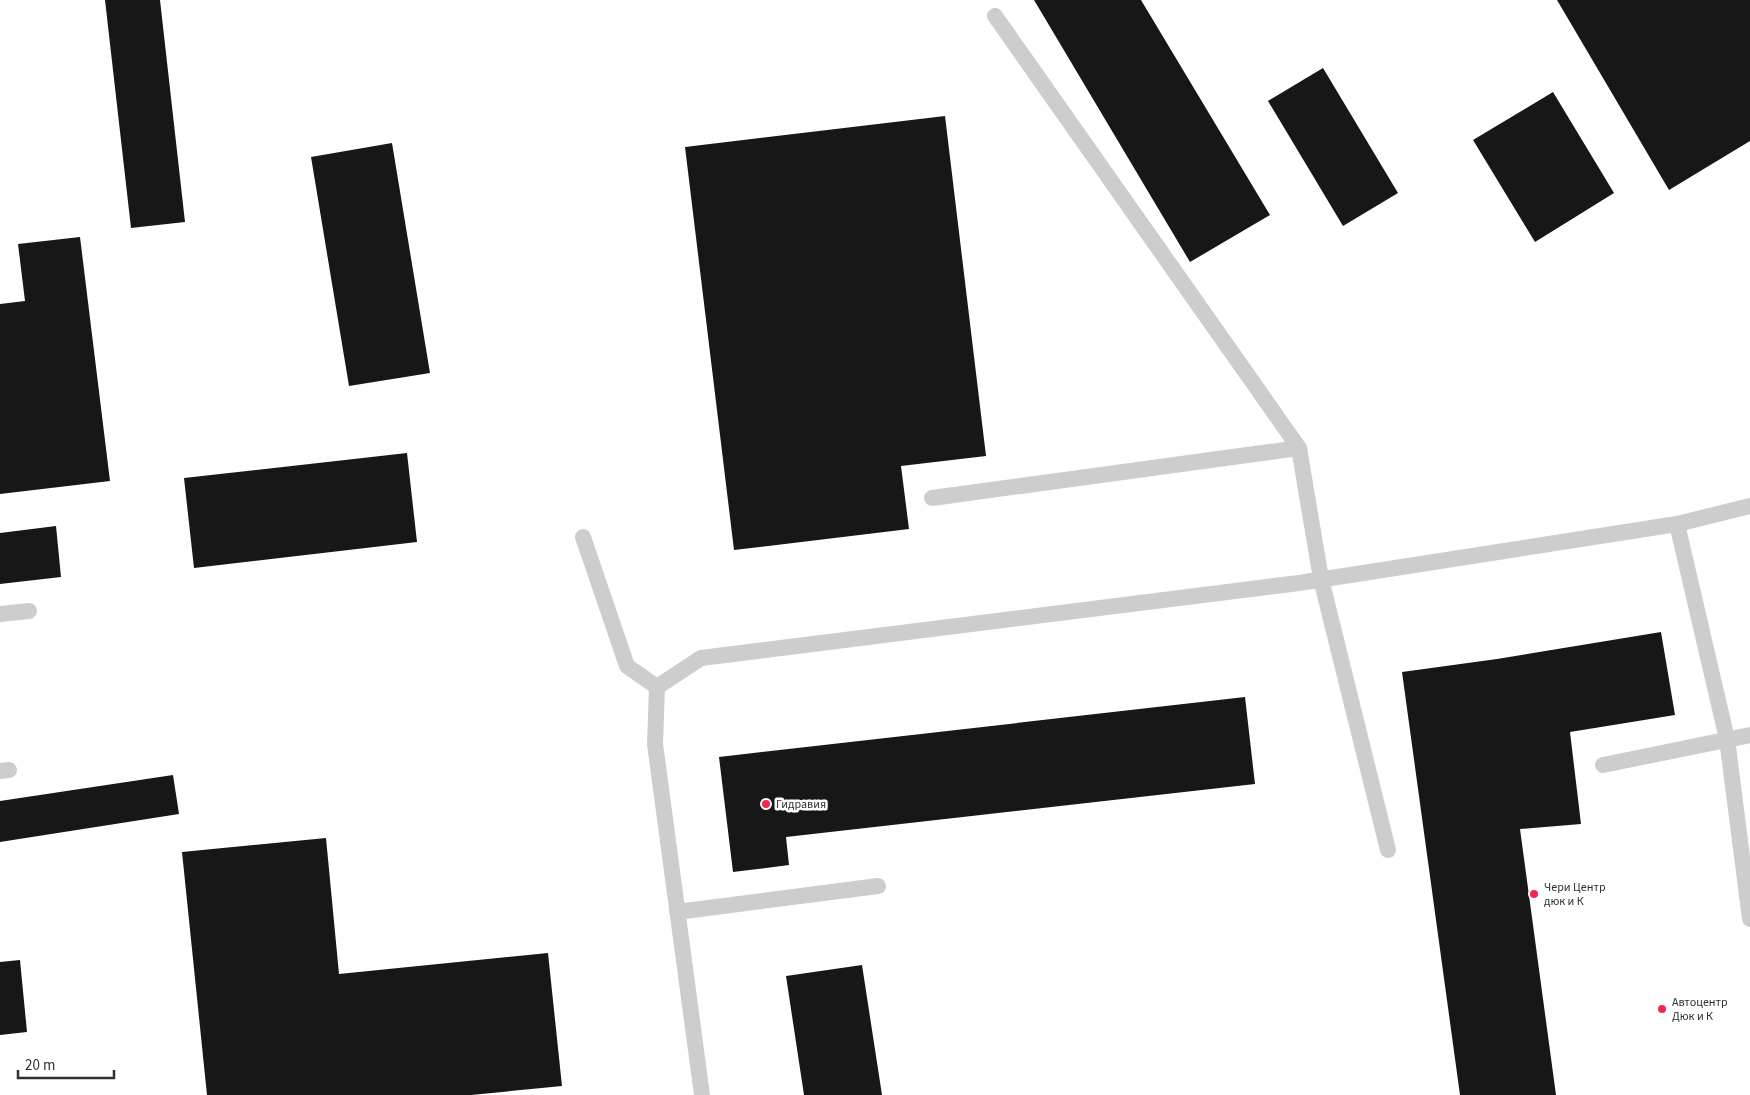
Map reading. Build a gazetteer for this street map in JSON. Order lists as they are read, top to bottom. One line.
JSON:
{"places":["Гидравия","Чери Центр дюк и К","Автоцентр Дюк и К"],"scale_bar":"20 m"}
